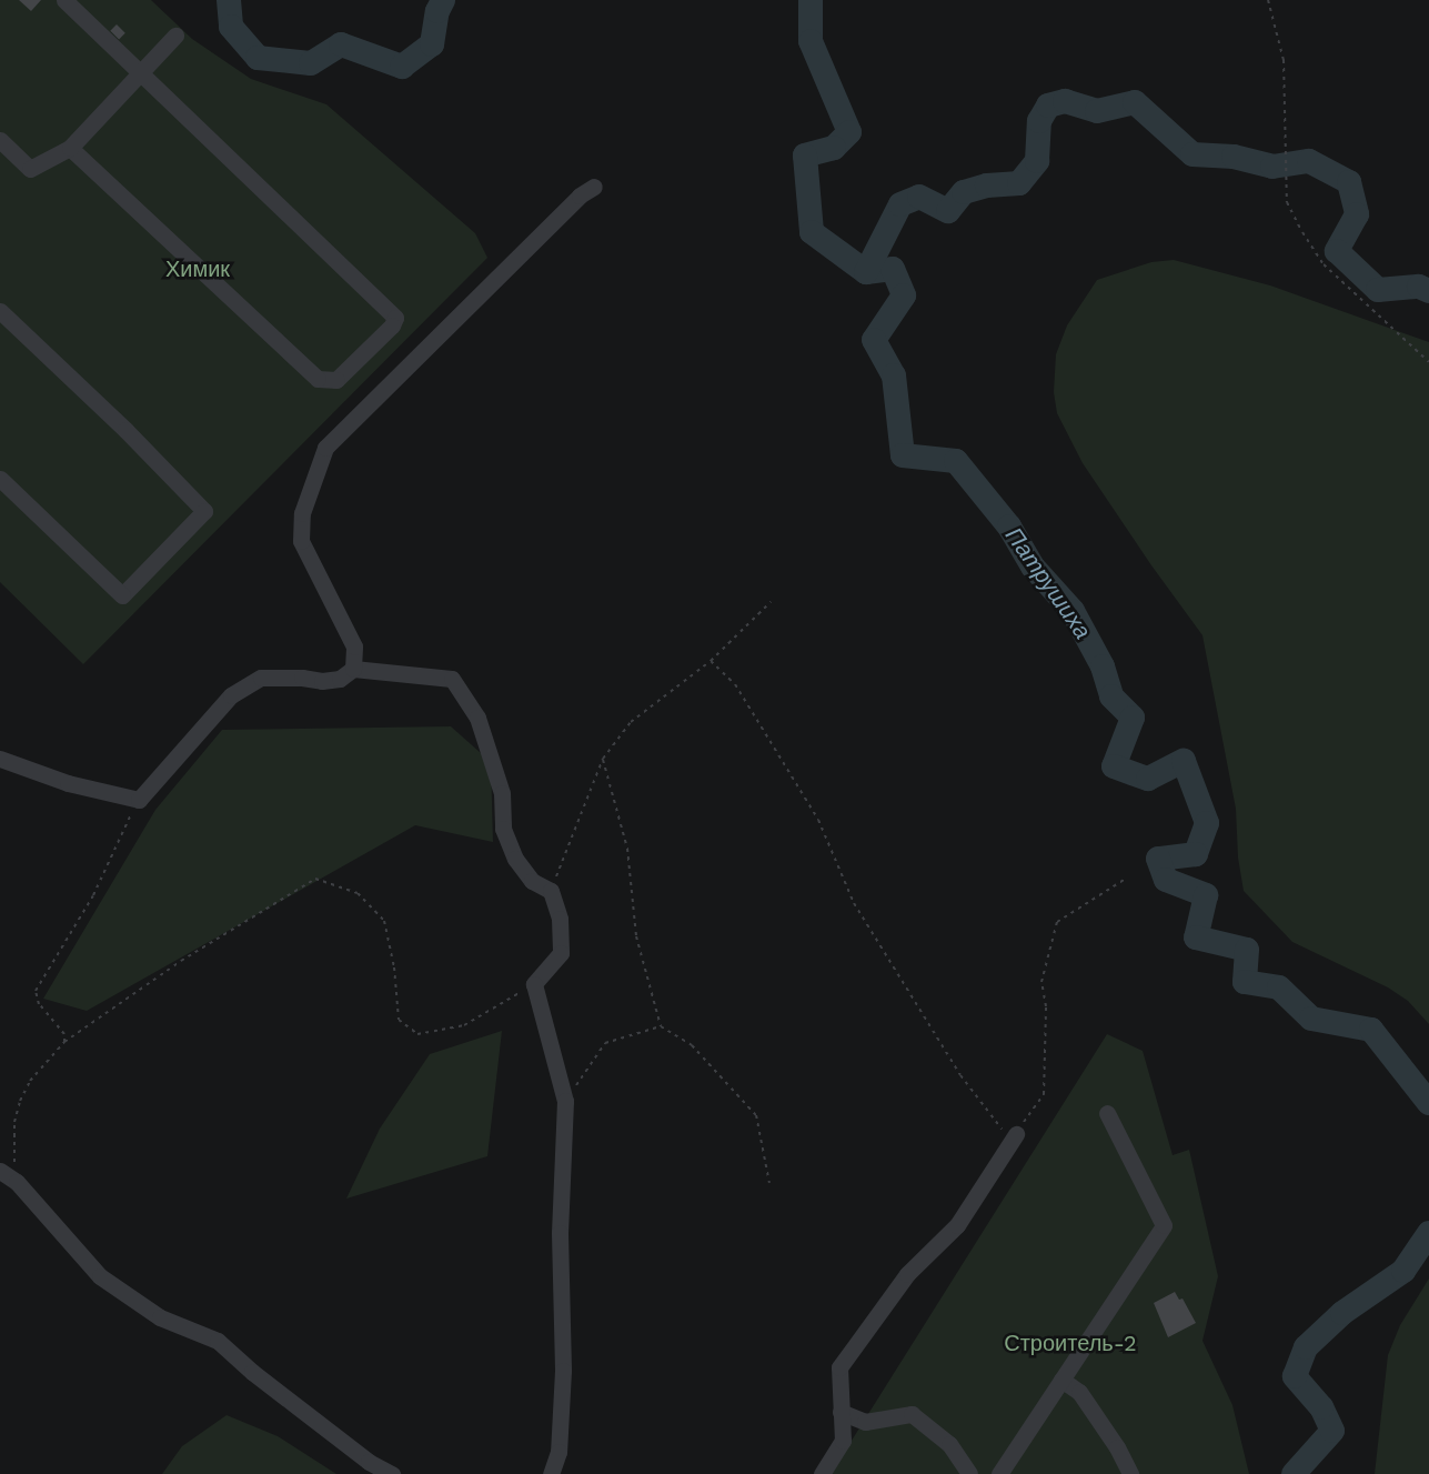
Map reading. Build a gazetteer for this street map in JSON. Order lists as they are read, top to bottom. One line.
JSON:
{"water":["Патрушиха"],"parks":["Химик","Строитель-2"]}
